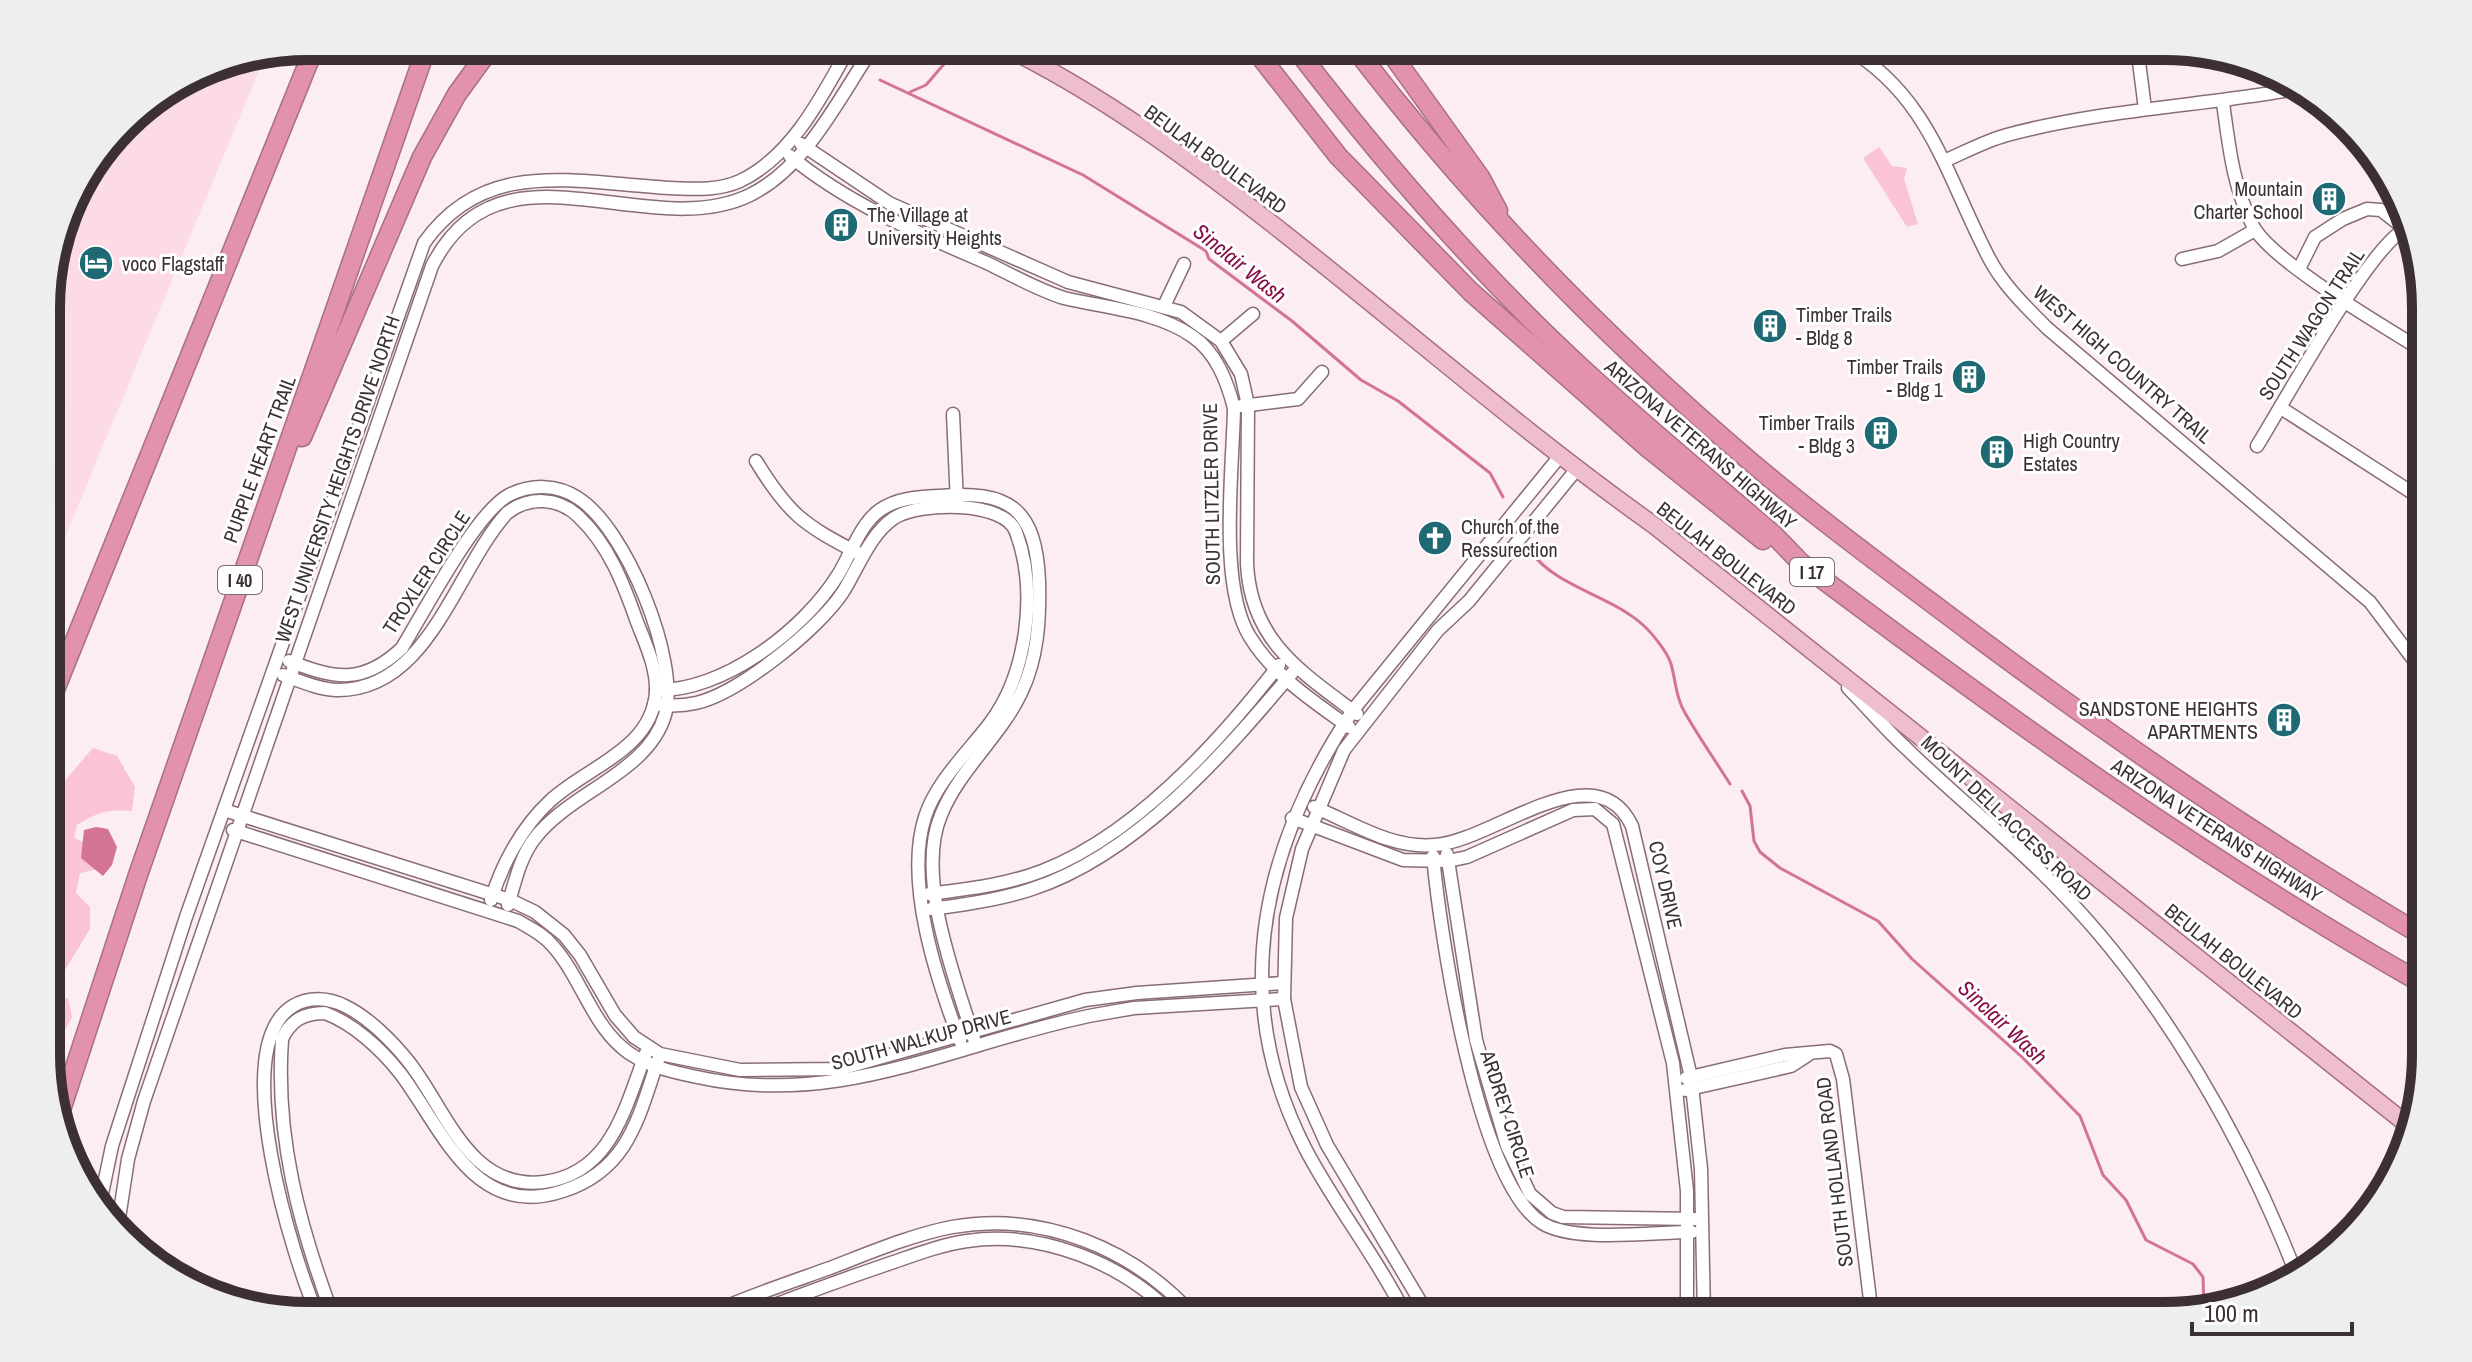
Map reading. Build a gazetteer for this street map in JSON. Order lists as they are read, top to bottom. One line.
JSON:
{"streets":{"highway":["ARIZONA VETERANS HIGHWAY","PURPLE HEART TRAIL","I 17","I 40"],"main road":["BEULAH BOULEVARD"],"street":["SOUTH WAGON TRAIL","WEST HIGH COUNTRY TRAIL","WEST UNIVERSITY HEIGHTS DRIVE NORTH","SOUTH LITZLER DRIVE","TROXLER CIRCLE","MOUNT DELL ACCESS ROAD","COY DRIVE","SOUTH WALKUP DRIVE","ARDREY CIRCLE","SOUTH HOLLAND ROAD"]},"crossings":[["BEULAH BOULEVARD","MOUNT DELL ACCESS ROAD"],["WEST UNIVERSITY HEIGHTS DRIVE NORTH","SOUTH LITZLER DRIVE"],["WEST UNIVERSITY HEIGHTS DRIVE NORTH","TROXLER CIRCLE"],["WEST UNIVERSITY HEIGHTS DRIVE NORTH","SOUTH WALKUP DRIVE"],["COY DRIVE","ARDREY CIRCLE"],["COY DRIVE","SOUTH HOLLAND ROAD"]],"water":["Sinclair Wash"],"places":{"building":["Mountain Charter School","The Village at University Heights","Timber Trails - Bldg 8","Timber Trails - Bldg 1","Timber Trails - Bldg 3","High Country Estates","SANDSTONE HEIGHTS APARTMENTS"],"hotel":["voco Flagstaff"],"church":["Church of the Ressurection"]},"scale_bar":"100 m"}
